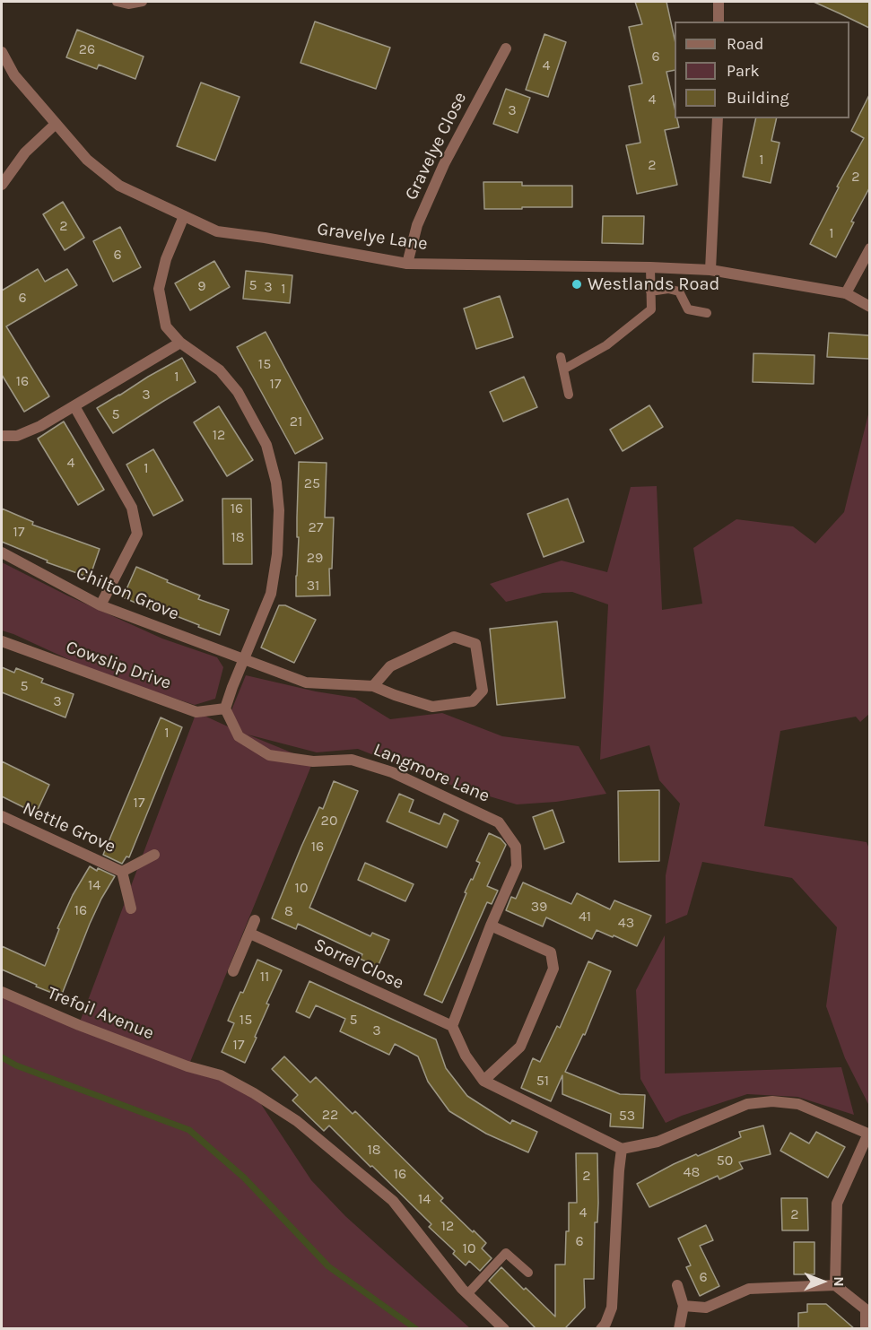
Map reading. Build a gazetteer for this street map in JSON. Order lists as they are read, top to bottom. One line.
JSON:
{"streets":{"street":["Gravelye Close","Gravelye Lane","Chilton Grove","Cowslip Drive","Langmore Lane","Nettle Grove","Sorrel Close","Trefoil Avenue"]},"crossings":[["Gravelye Close","Gravelye Lane"],["Cowslip Drive","Langmore Lane"],["Langmore Lane","Sorrel Close"]],"places":["Westlands Road"],"house_numbers":["26","6","4","4","3","1","2","2","2","1","6","5","9","3","1","6","15","1","16","17","3","5","21","12","4","1","25","16","27","17","18","29","31","5","3","1","17","20","16","14","10","39","16","8","41","43","11","15","5","3","17","51","22","53","18","50","48","16","2","14","4","2","12","6","10","6"],"legend":["Road","Park","Building"],"north":"right"}
